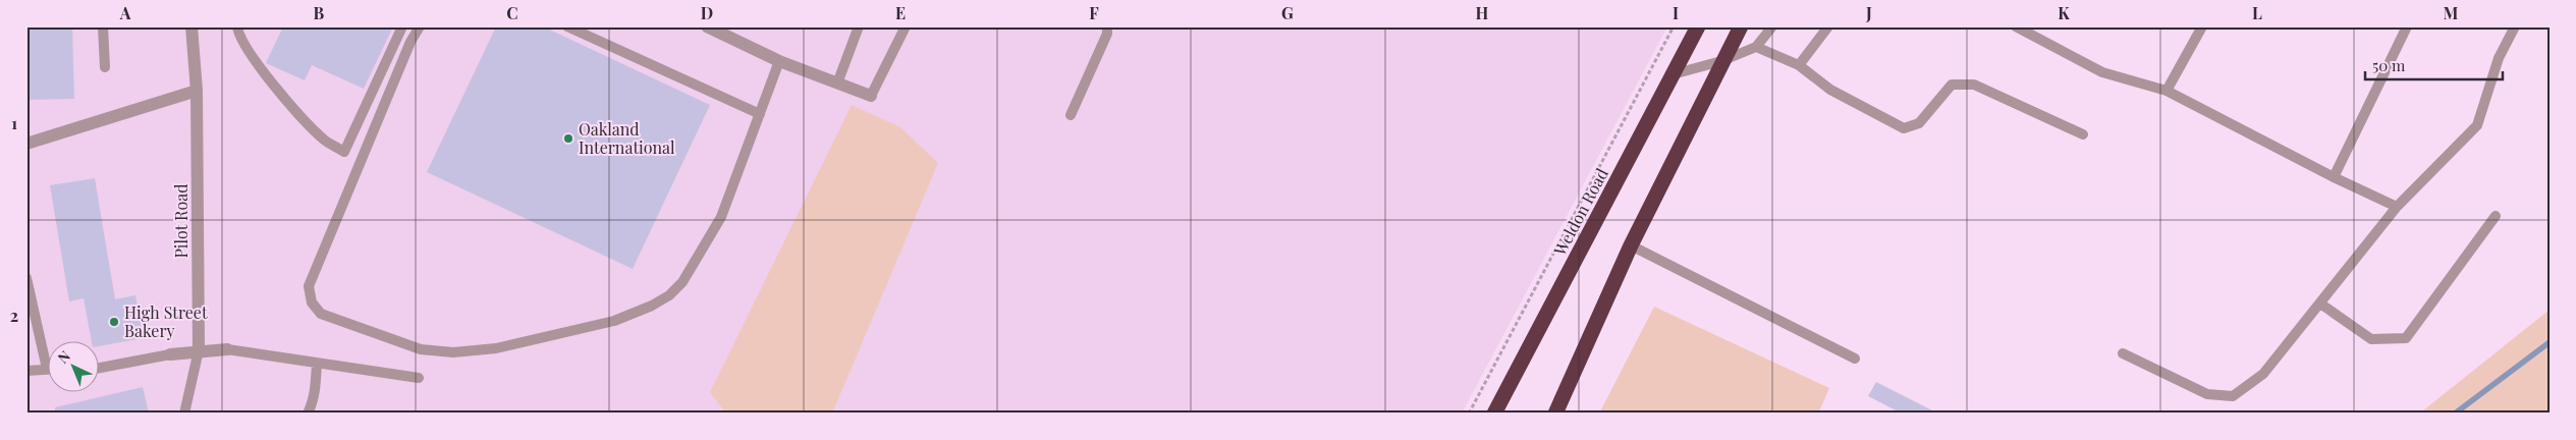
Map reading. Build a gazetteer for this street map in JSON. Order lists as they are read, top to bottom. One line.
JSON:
{"streets":{"highway":["Weldon Road"],"street":["Pilot Road"]},"places":["Oakland International","High Street Bakery"],"scale_bar":"50 m","north":"top left","grid":{"columns":["A","B","C","D","E","F","G","H","I","J","K","L","M"],"rows":["1","2"]}}
